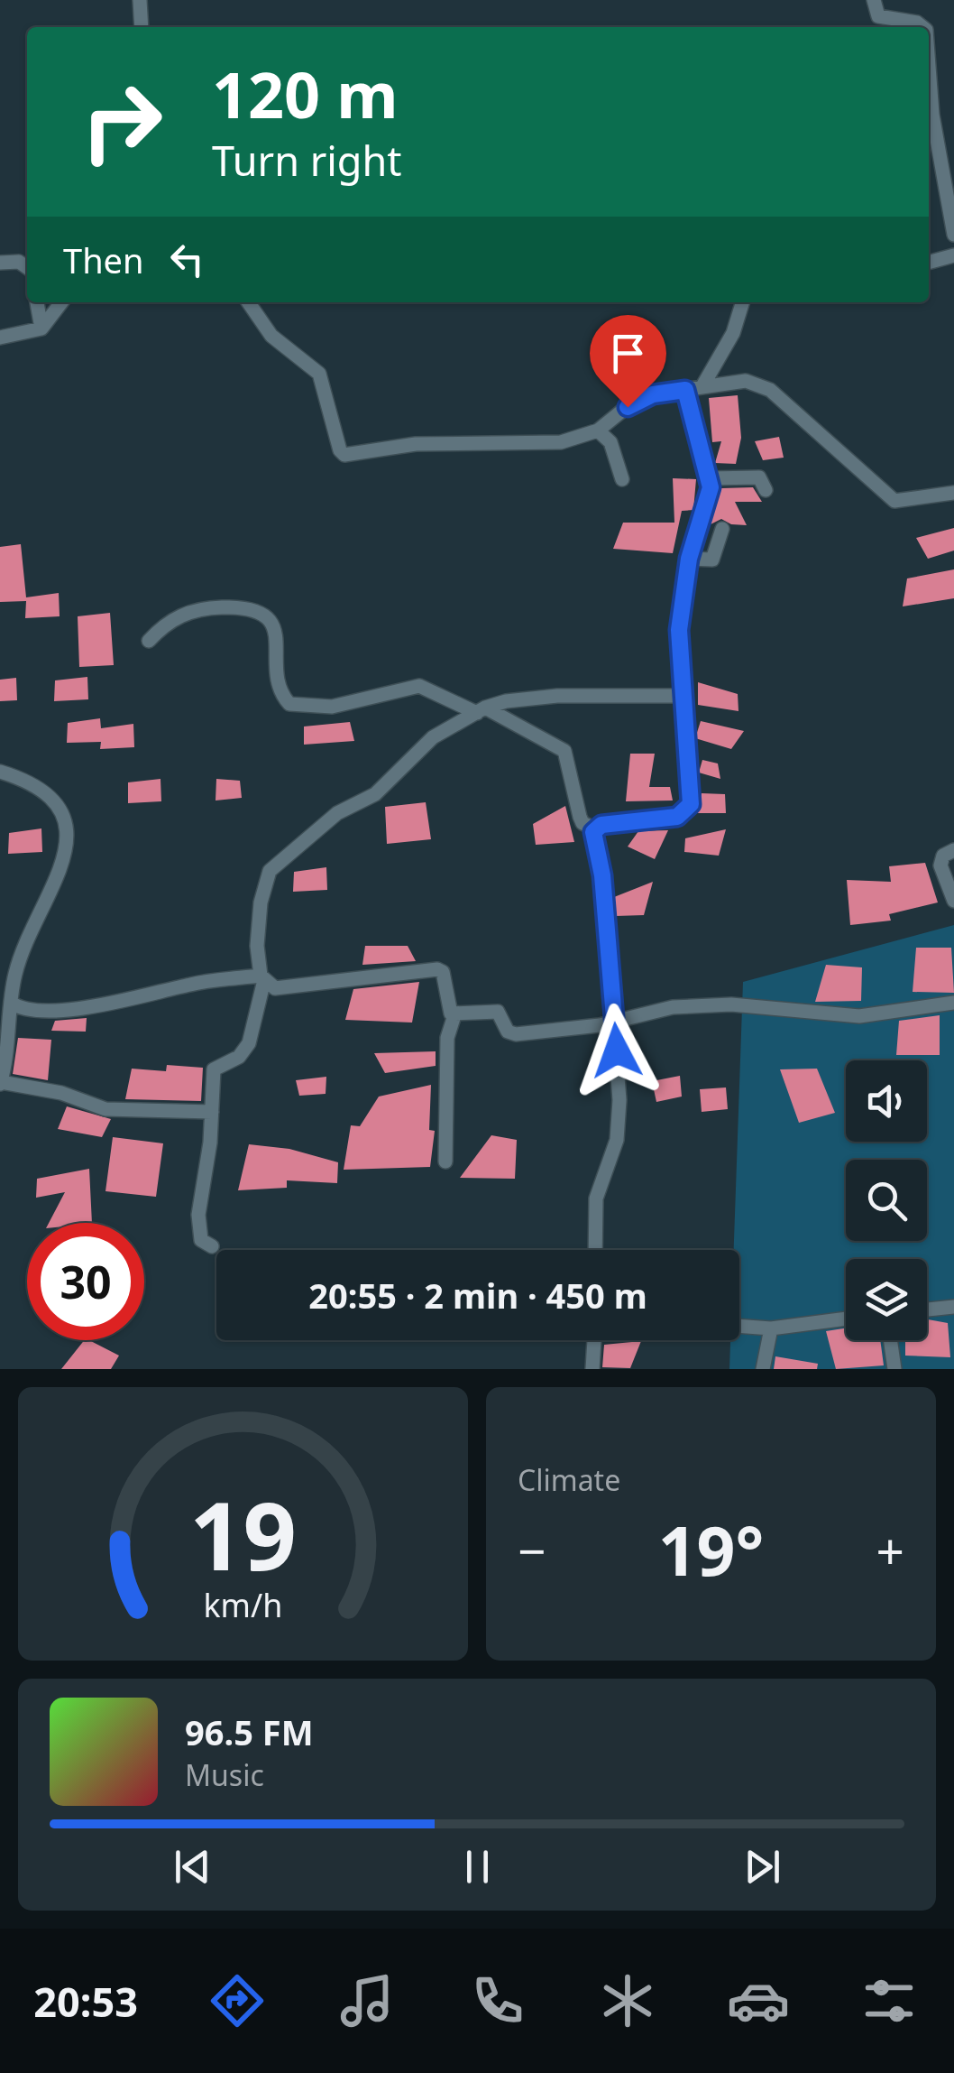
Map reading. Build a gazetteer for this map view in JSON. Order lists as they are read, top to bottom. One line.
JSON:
{"page":{"turn":["120 m","Turn right"],"then":"Then","limit":"30","trip":"20:55 · 2 min · 450 m","tile":"Climate","heat":["−","19°","+"],"song":["96.5 FM","Music"],"tabs":"20:53","gauge":["19","km/h"]}}
